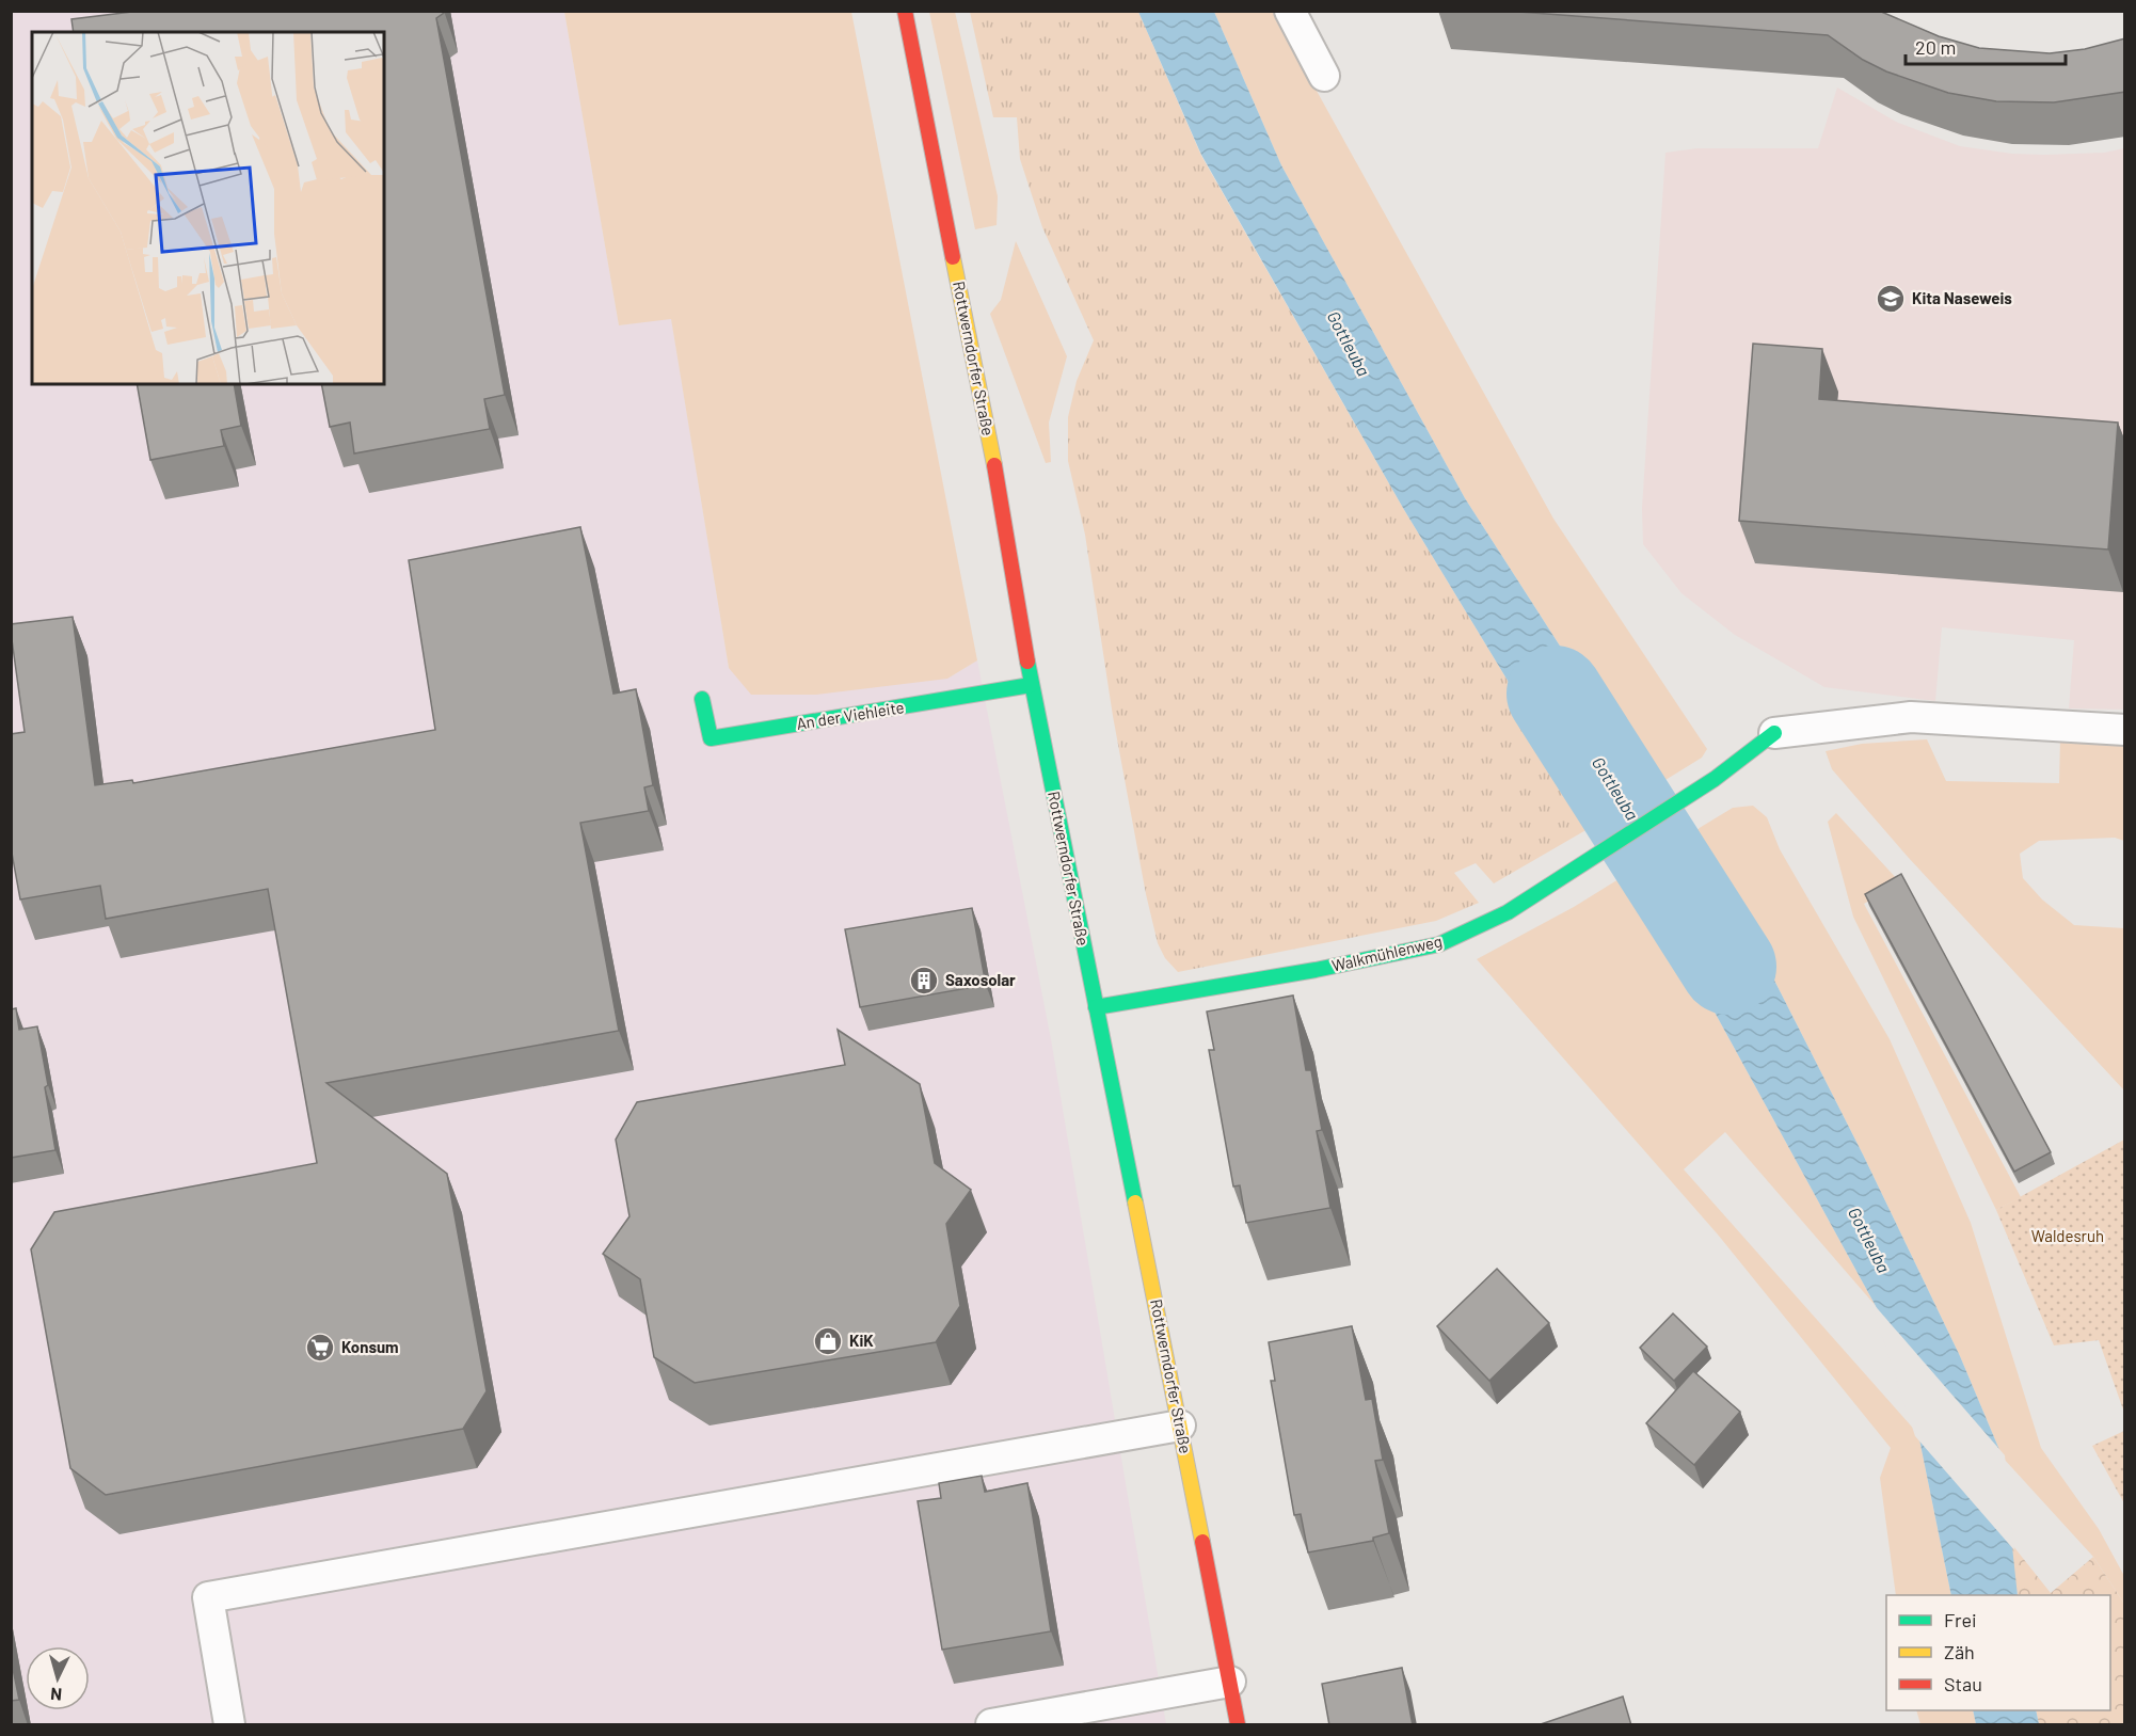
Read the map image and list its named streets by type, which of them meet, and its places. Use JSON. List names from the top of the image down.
{
  "streets": {
    "main road": ["Rottwerndorfer Straße", "An der Viehleite", "Walkmühlenweg"]
  },
  "crossings": [
    ["Rottwerndorfer Straße", "An der Viehleite"],
    ["Rottwerndorfer Straße", "Walkmühlenweg"]
  ],
  "water": ["Gottleuba"],
  "parks": ["Waldesruh"],
  "places": {
    "school or university": ["Kita Naseweis"],
    "building": ["Saxosolar"],
    "shop": ["KiK"],
    "supermarket": ["Konsum"]
  },
  "legend": ["Frei", "Zäh", "Stau"],
  "scale_bar": "20 m",
  "north": "bottom"
}
